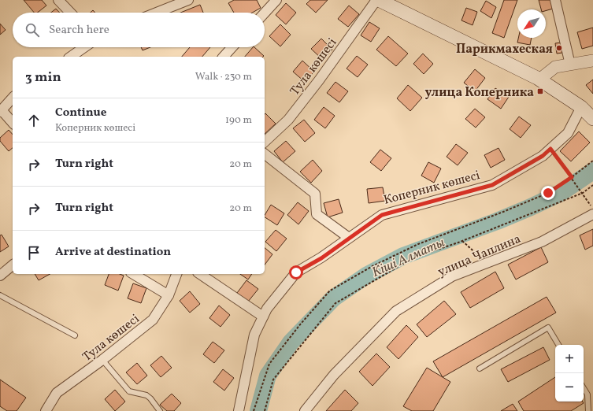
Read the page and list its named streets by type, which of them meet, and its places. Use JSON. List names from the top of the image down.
{
  "streets": {
    "street": ["Тула көшесі", "Коперник көшесі", "улица Чаплина"]
  },
  "water": ["Кіші Алматы"],
  "places": {
    "other": ["Парикмахеская"],
    "transit": ["улица Коперника"]
  },
  "north": "bottom left",
  "page": {
    "search": "Search here",
    "heading": ["3 min", "Walk · 230 m"],
    "list": [
      ["Continue", "Коперник көшесі", "190 m"],
      ["Turn right", "20 m"],
      ["Turn right", "20 m"],
      "Arrive at destination"
    ],
    "map_buttons": ["+", "−"]
  }
}
